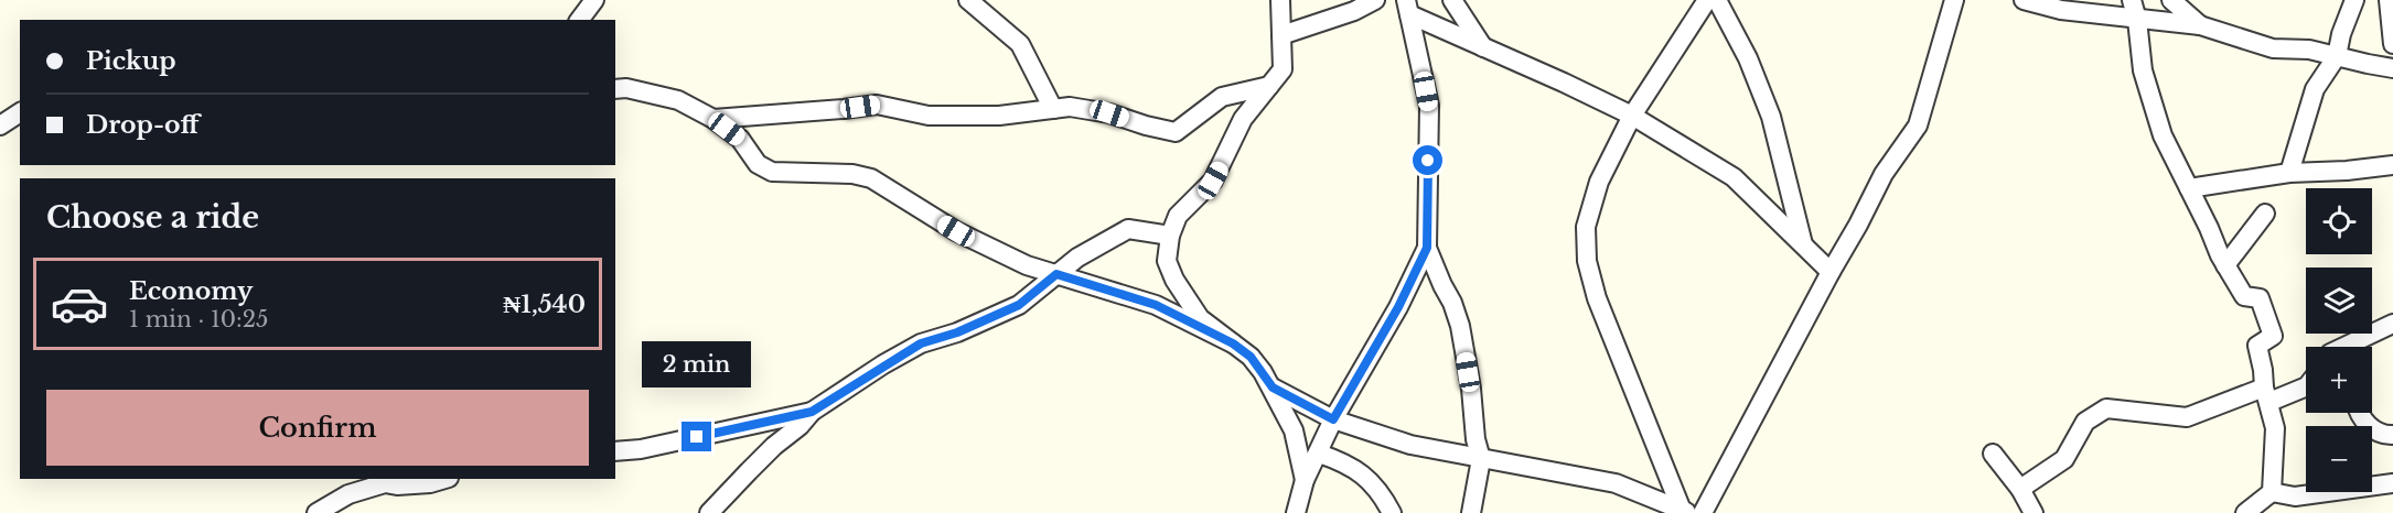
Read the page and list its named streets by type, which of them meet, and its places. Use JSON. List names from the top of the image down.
{
  "page": {
    "banner": ["Pickup", "Drop-off"],
    "heading": "Choose a ride",
    "map_buttons": ["+", "−"],
    "list": [
      {
        "name": "Economy",
        "note": "1 min · 10:25",
        "value": "₦1,540"
      }
    ],
    "bubble": "2 min",
    "buttons": "Confirm"
  }
}
